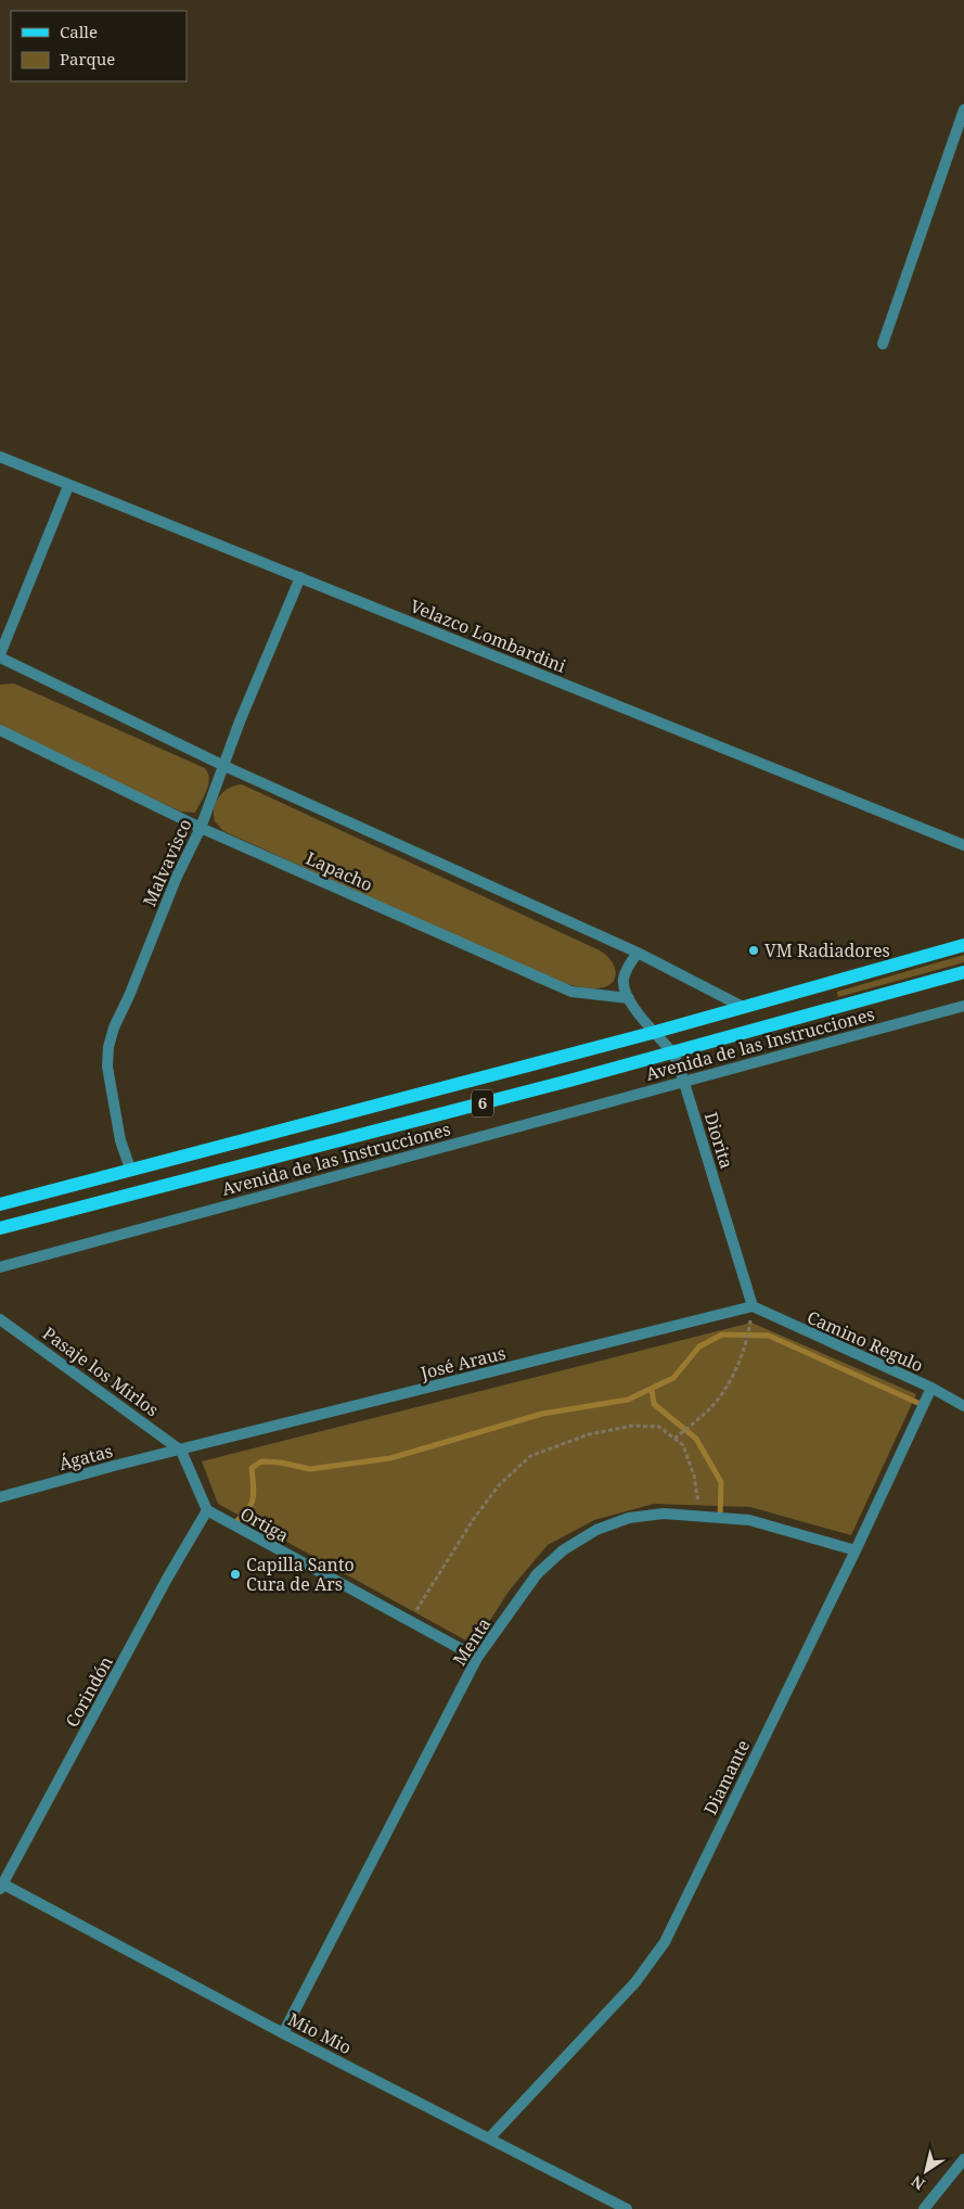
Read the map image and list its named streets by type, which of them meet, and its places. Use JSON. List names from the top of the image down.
{
  "streets": {
    "main road": ["Avenida de las Instrucciones", "6"],
    "street": [
      "Velazco Lombardini",
      "Malvavisco",
      "Lapacho",
      "Diorita",
      "Camino Regulo",
      "José Araus",
      "Pasaje los Mirlos",
      "Ágatas",
      "Ortiga",
      "Menta",
      "Corindón",
      "Diamante",
      "Mio Mio"
    ]
  },
  "crossings": [
    ["Velazco Lombardini", "Malvavisco"],
    ["Malvavisco", "Lapacho"],
    ["Malvavisco", "6"],
    ["Lapacho", "Diorita"],
    ["Avenida de las Instrucciones", "Diorita"],
    ["6", "Diorita"],
    ["Diorita", "Camino Regulo"],
    ["Diorita", "José Araus"],
    ["Camino Regulo", "José Araus"],
    ["Camino Regulo", "Diamante"],
    ["José Araus", "Pasaje los Mirlos"],
    ["José Araus", "Ágatas"],
    ["Pasaje los Mirlos", "Ágatas"],
    ["Ortiga", "Menta"],
    ["Ortiga", "Corindón"],
    ["Menta", "Diamante"],
    ["Menta", "Mio Mio"],
    ["Corindón", "Mio Mio"],
    ["Diamante", "Mio Mio"]
  ],
  "places": ["VM Radiadores", "Capilla Santo Cura de Ars"],
  "legend": ["Calle", "Parque"],
  "north": "bottom left"
}
